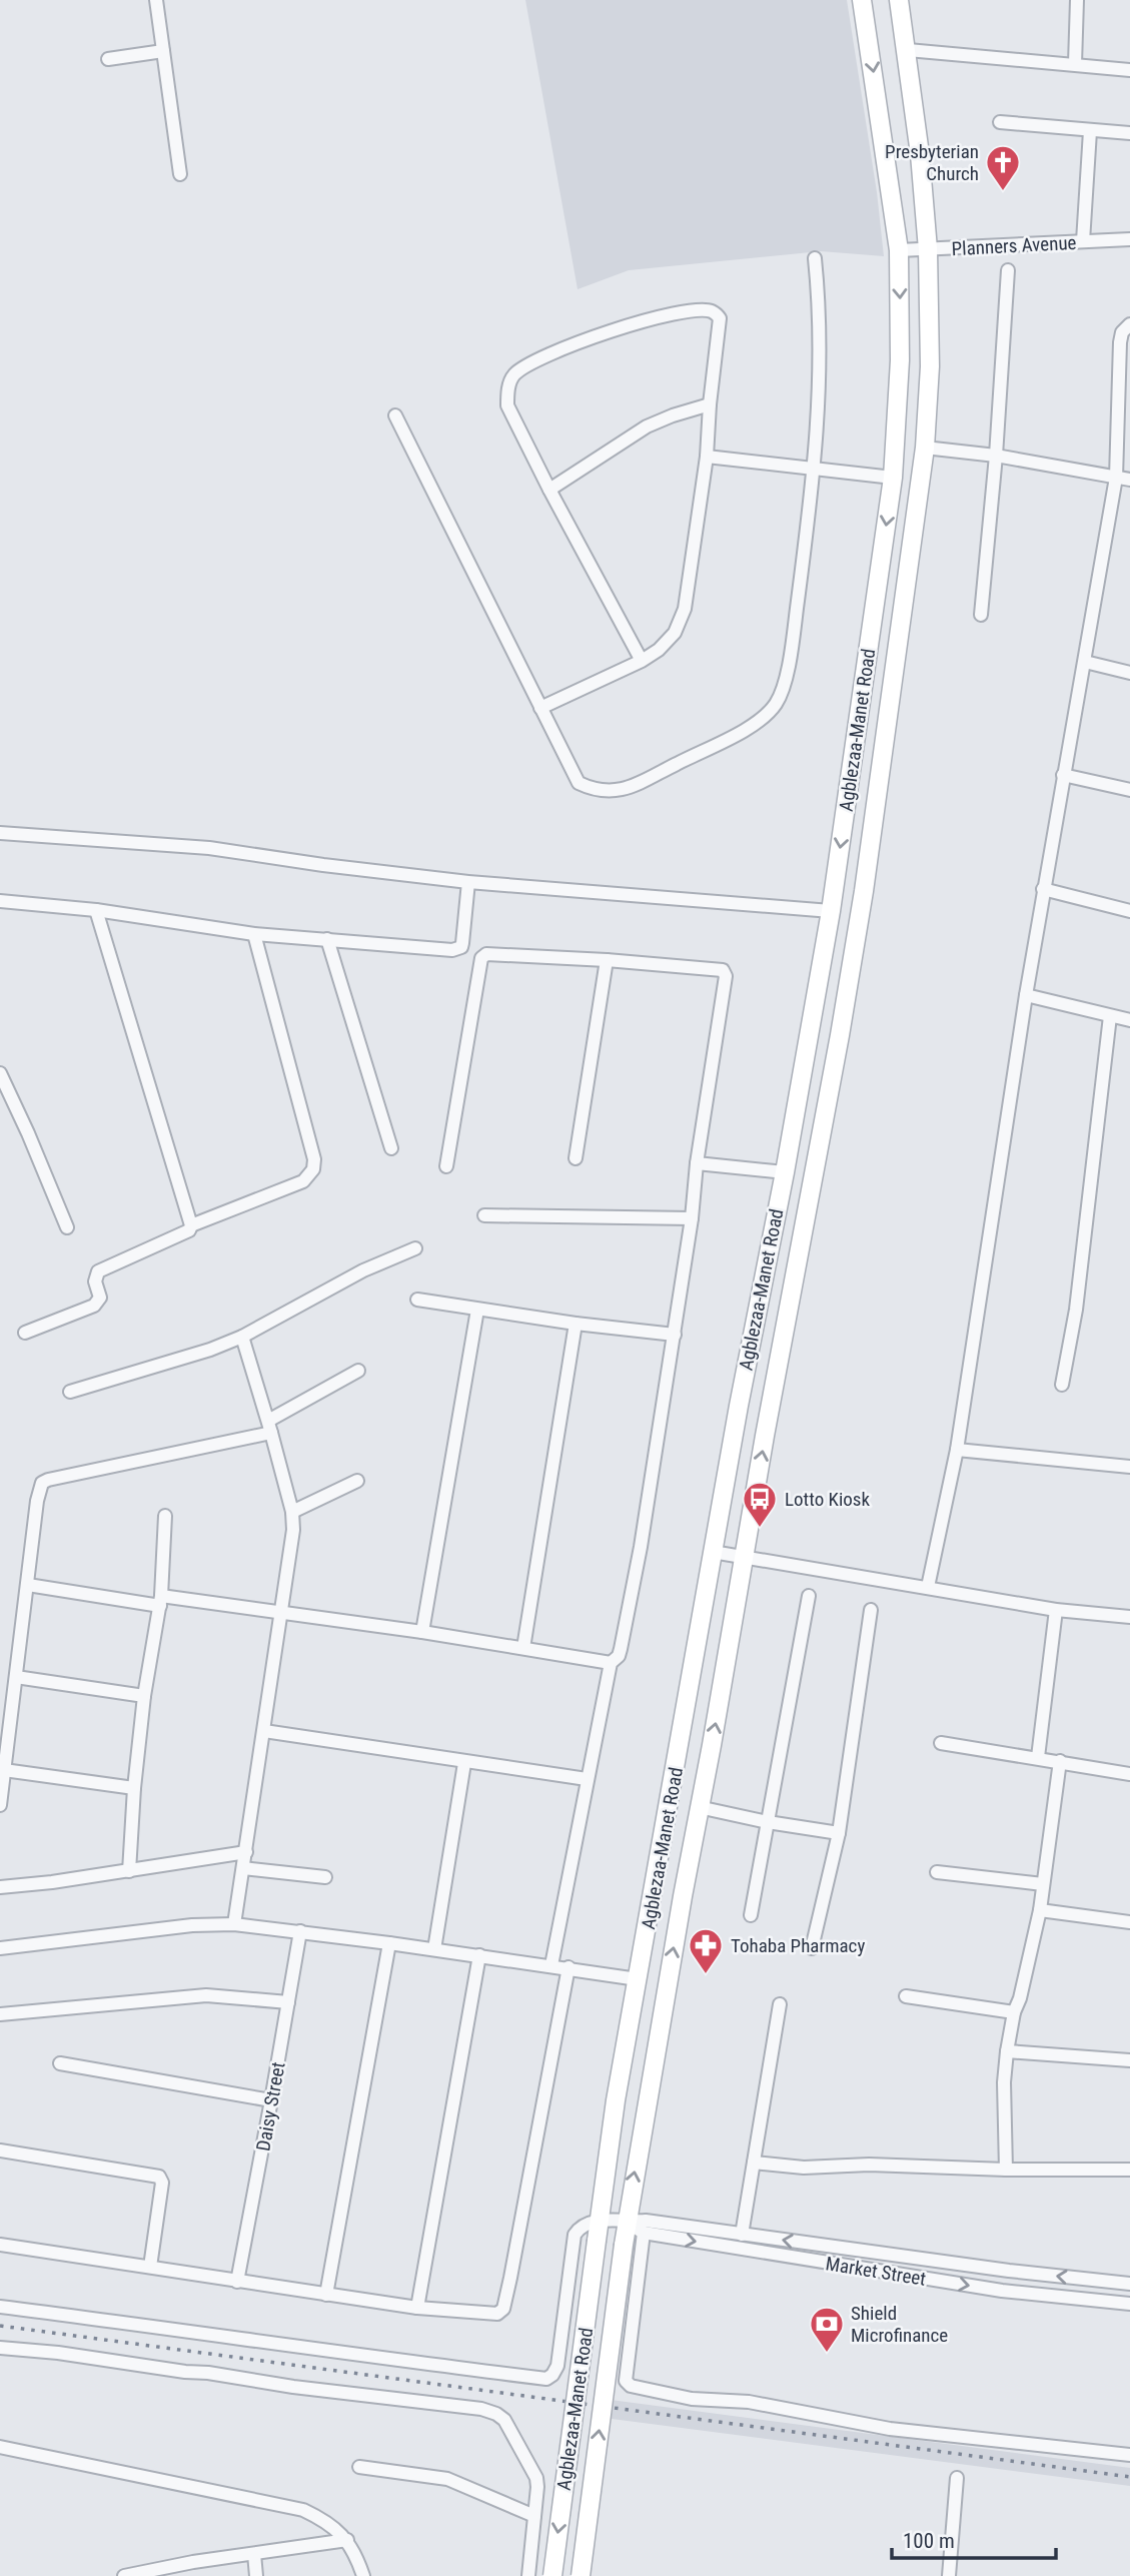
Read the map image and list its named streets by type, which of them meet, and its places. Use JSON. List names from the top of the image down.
{
  "streets": {
    "main road": ["Agblezaa-Manet Road"],
    "street": ["Planners Avenue", "Daisy Street", "Market Street"]
  },
  "crossings": [
    ["Planners Avenue", "Agblezaa-Manet Road"],
    ["Agblezaa-Manet Road", "Market Street"]
  ],
  "places": {
    "church": ["Presbyterian Church"],
    "bus stop": ["Lotto Kiosk"],
    "pharmacy": ["Tohaba Pharmacy"],
    "bank": ["Shield Microfinance"]
  },
  "scale_bar": "100 m"
}
